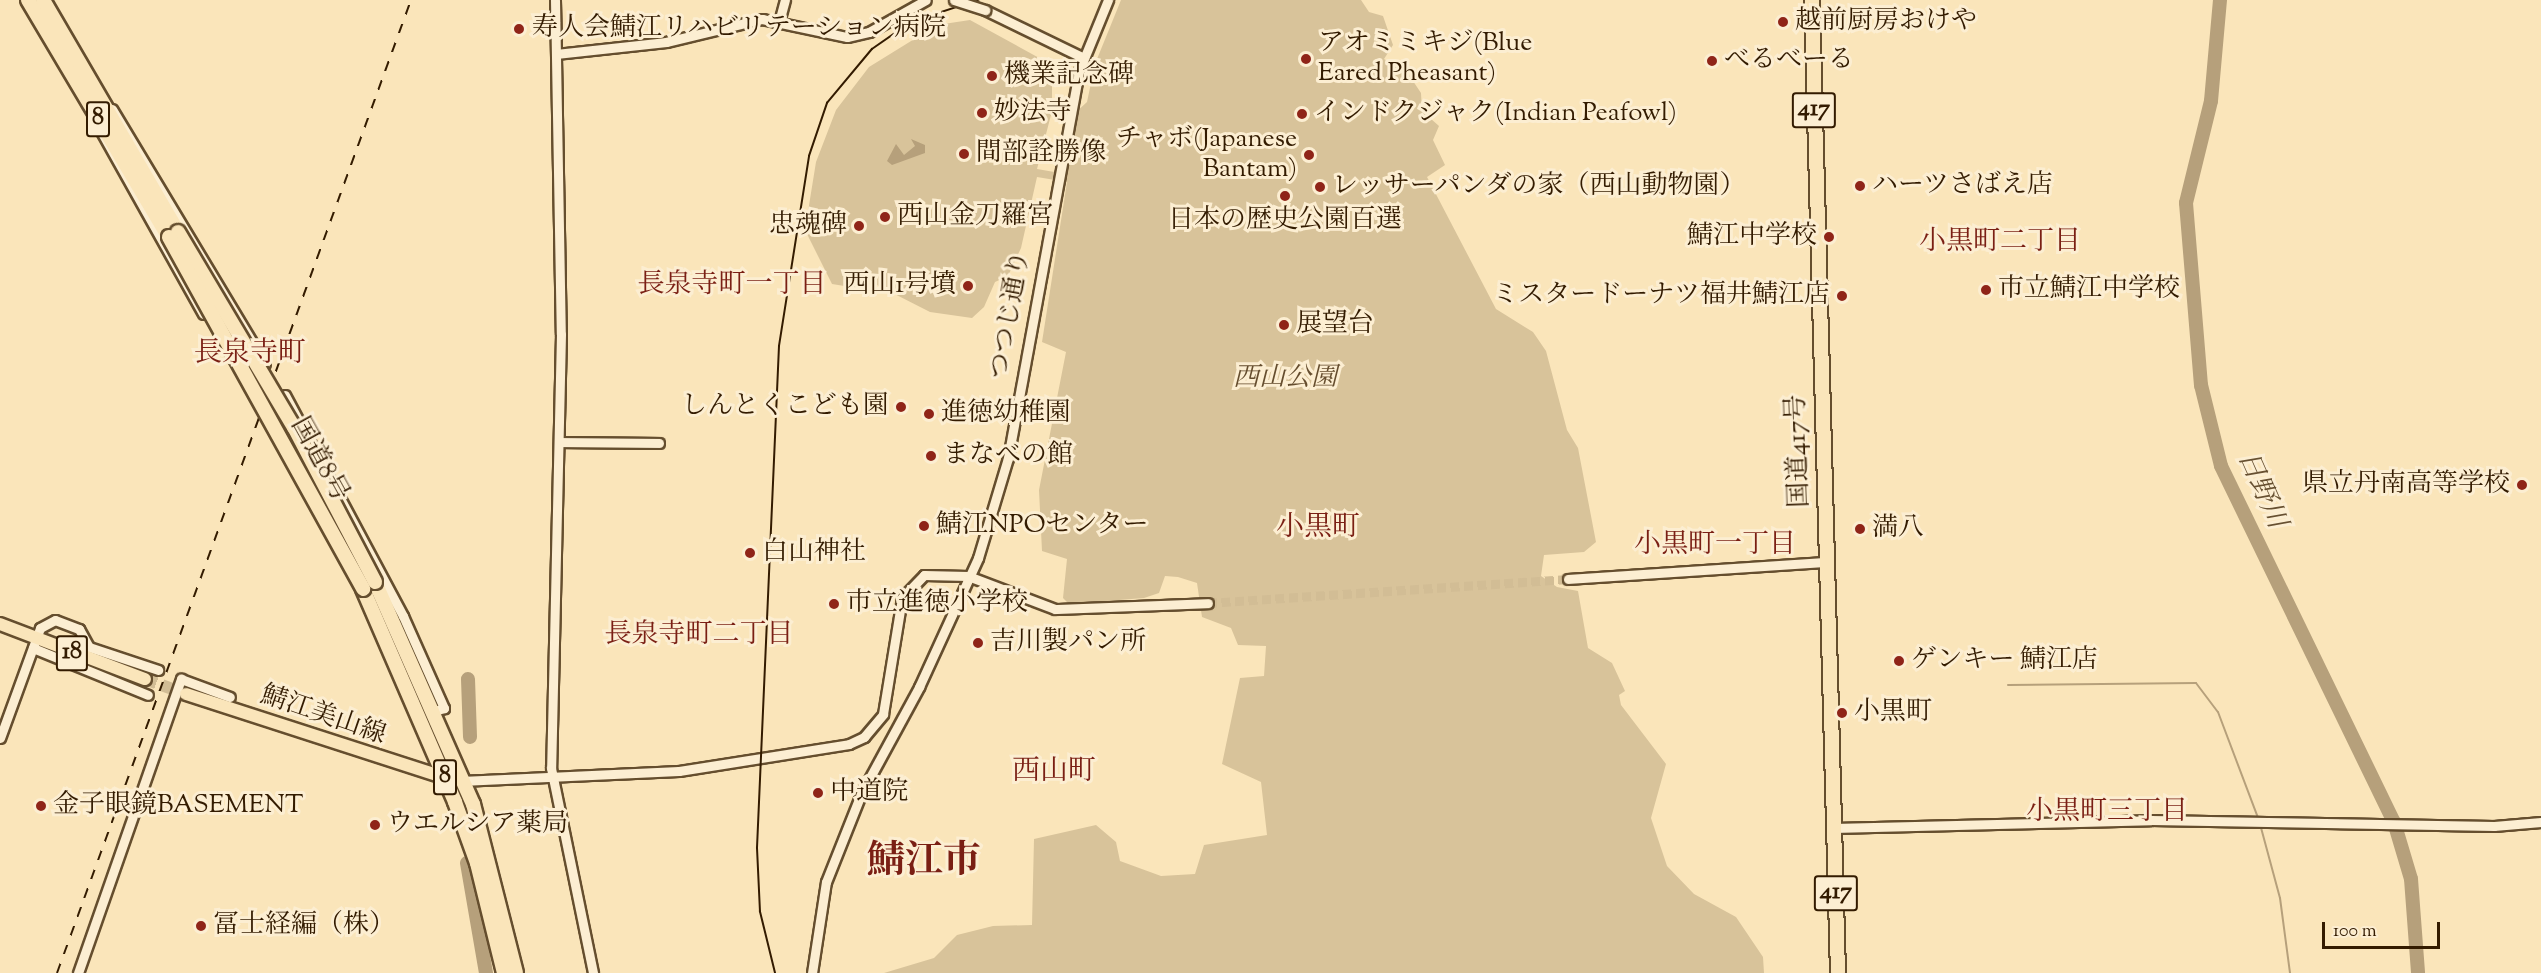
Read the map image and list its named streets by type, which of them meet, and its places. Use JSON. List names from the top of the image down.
{
  "streets": {
    "highway": [
      "417",
      "8",
      "国道417号",
      "国道8号"
    ],
    "main road": ["18", "鯖江美山線"],
    "street": ["つつじ通り"]
  },
  "crossings": [
    ["国道8号", "鯖江美山線"]
  ],
  "districts": [
    "小黒町二丁目",
    "長泉寺町一丁目",
    "長泉寺町",
    "小黒町",
    "小黒町一丁目",
    "長泉寺町二丁目",
    "西山町",
    "小黒町三丁目",
    "鯖江市"
  ],
  "water": ["日野川"],
  "parks": ["西山公園"],
  "places": [
    "越前厨房おけや",
    "寿人会鯖江リハビリテーション病院",
    "アオミミキジ(Blue Eared Pheasant)",
    "べるべーる",
    "機業記念碑",
    "妙法寺",
    "インドクジャク(Indian Peafowl)",
    "間部詮勝像",
    "チャボ(Japanese Bantam)",
    "ハーツさばえ店",
    "レッサーパンダの家（西山動物園）",
    "日本の歴史公園百選",
    "西山金刀羅宮",
    "忠魂碑",
    "鯖江中学校",
    "西山1号墳",
    "市立鯖江中学校",
    "ミスタードーナツ福井鯖江店",
    "展望台",
    "しんとくこども園",
    "進徳幼稚園",
    "まなべの館",
    "県立丹南高等学校",
    "鯖江NPOセンター",
    "満八",
    "白山神社",
    "市立進徳小学校",
    "吉川製パン所",
    "ゲンキー 鯖江店",
    "小黒町",
    "中道院",
    "金子眼鏡BASEMENT",
    "ウエルシア薬局",
    "冨士経編（株）"
  ],
  "scale_bar": "100 m"
}
